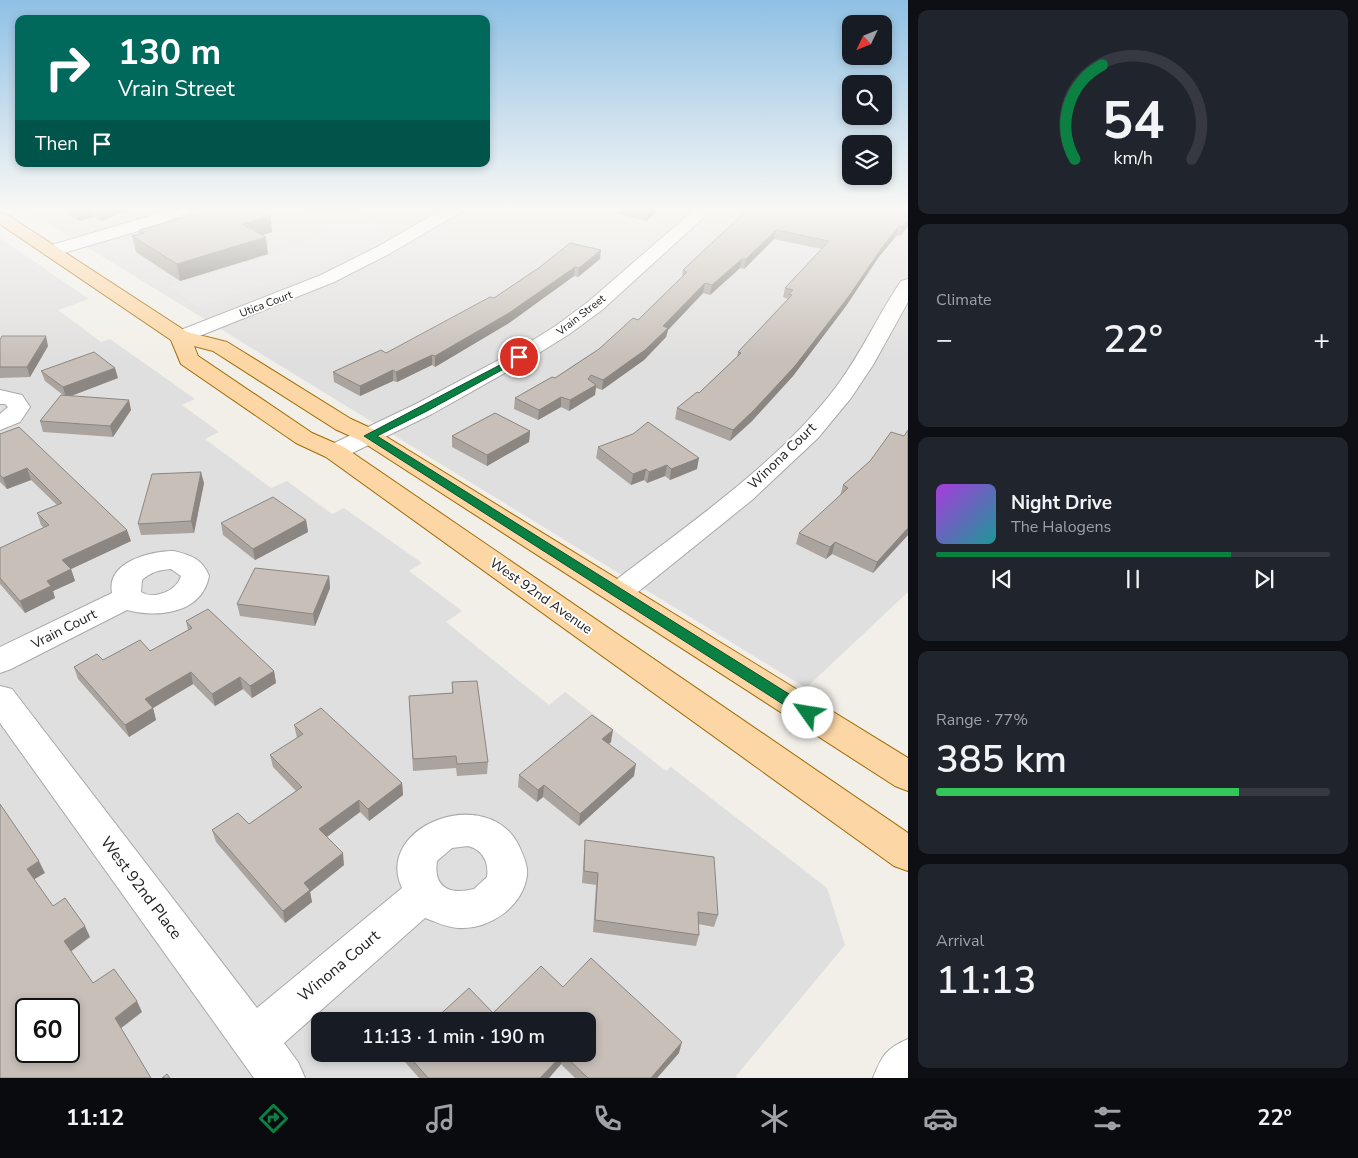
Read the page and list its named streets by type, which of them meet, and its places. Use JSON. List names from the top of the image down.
{
  "streets": {
    "main road": ["West 92nd Avenue"],
    "street": [
      "Utica Court",
      "Vrain Street",
      "Winona Court",
      "Vrain Court",
      "West 92nd Place"
    ]
  },
  "crossings": [
    ["Utica Court", "West 92nd Avenue"],
    ["Vrain Street", "West 92nd Avenue"],
    ["Winona Court", "West 92nd Place"]
  ],
  "north": "bottom left",
  "page": {
    "turn": ["130 m", "Vrain Street"],
    "then": "Then",
    "tile": [
      "Climate",
      ["Range · 77%", "385 km"],
      ["Arrival", "11:13"]
    ],
    "heat": ["−", "22°", "+"],
    "song": ["Night Drive", "The Halogens"],
    "limit": "60",
    "trip": "11:13 · 1 min · 190 m",
    "tabs": ["11:12", "22°"],
    "gauge": ["54", "km/h"]
  }
}
